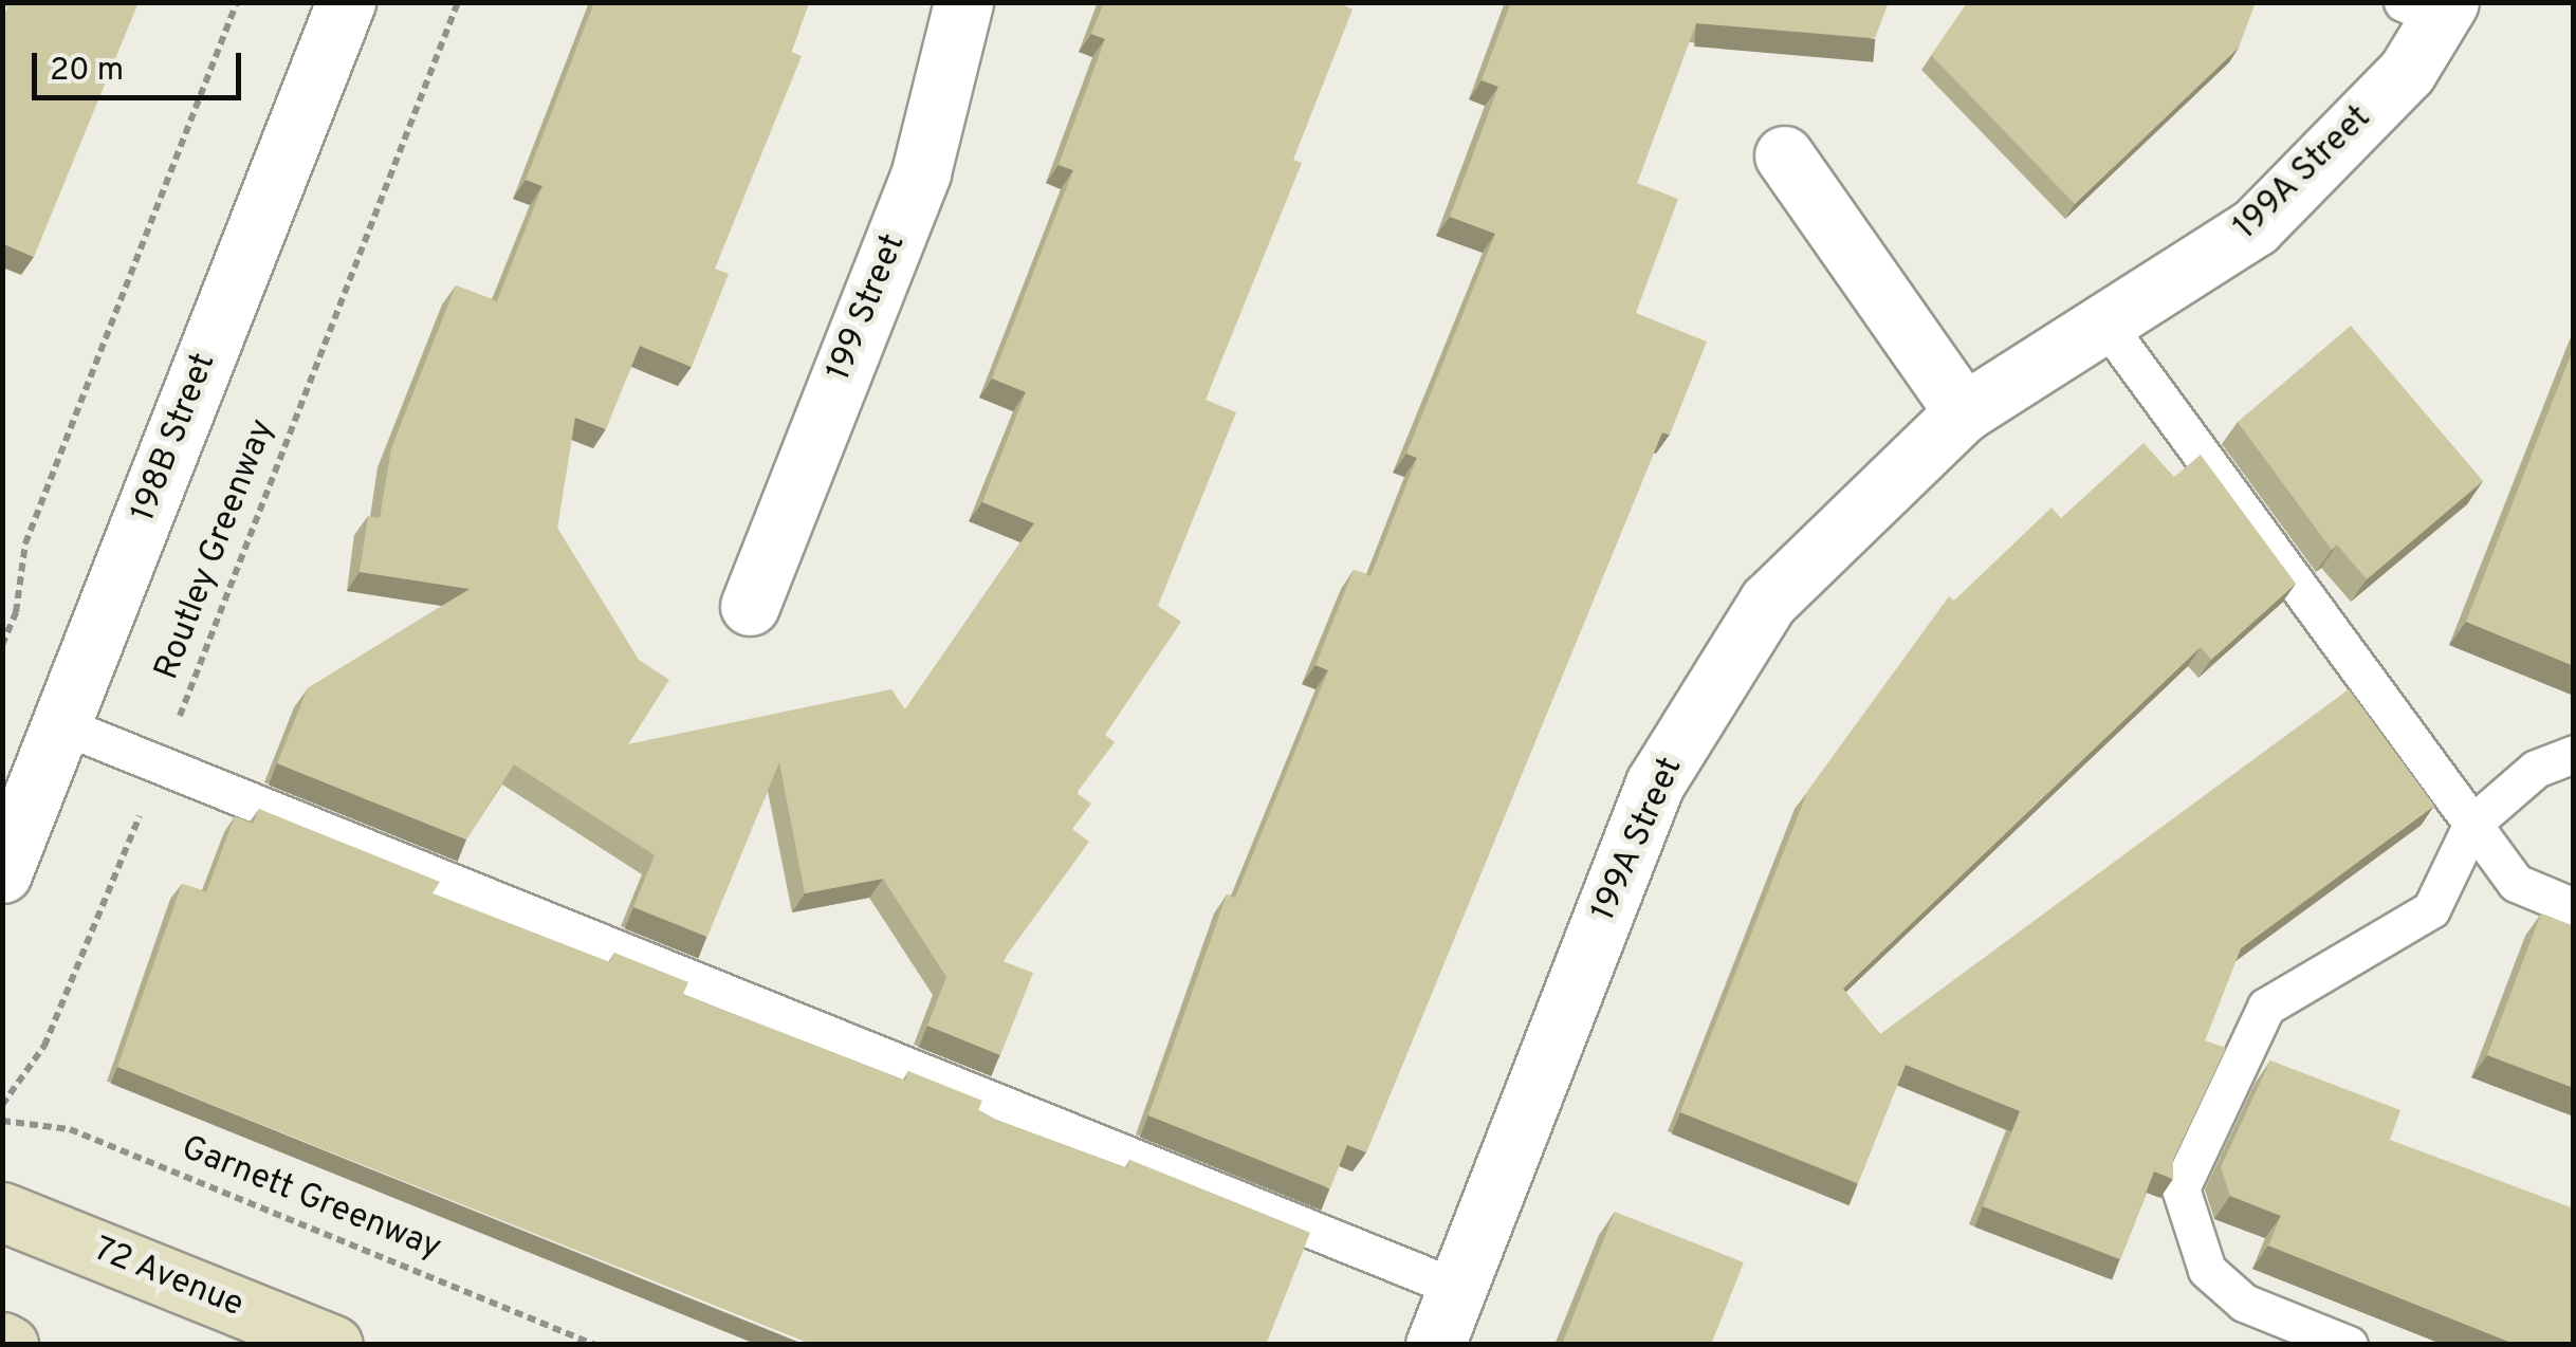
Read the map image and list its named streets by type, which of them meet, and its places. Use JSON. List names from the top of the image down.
{
  "streets": {
    "main road": ["72 Avenue"],
    "street": ["199A Street", "199 Street", "198B Street"],
    "path": ["Routley Greenway", "Garnett Greenway"]
  },
  "scale_bar": "20 m"
}
